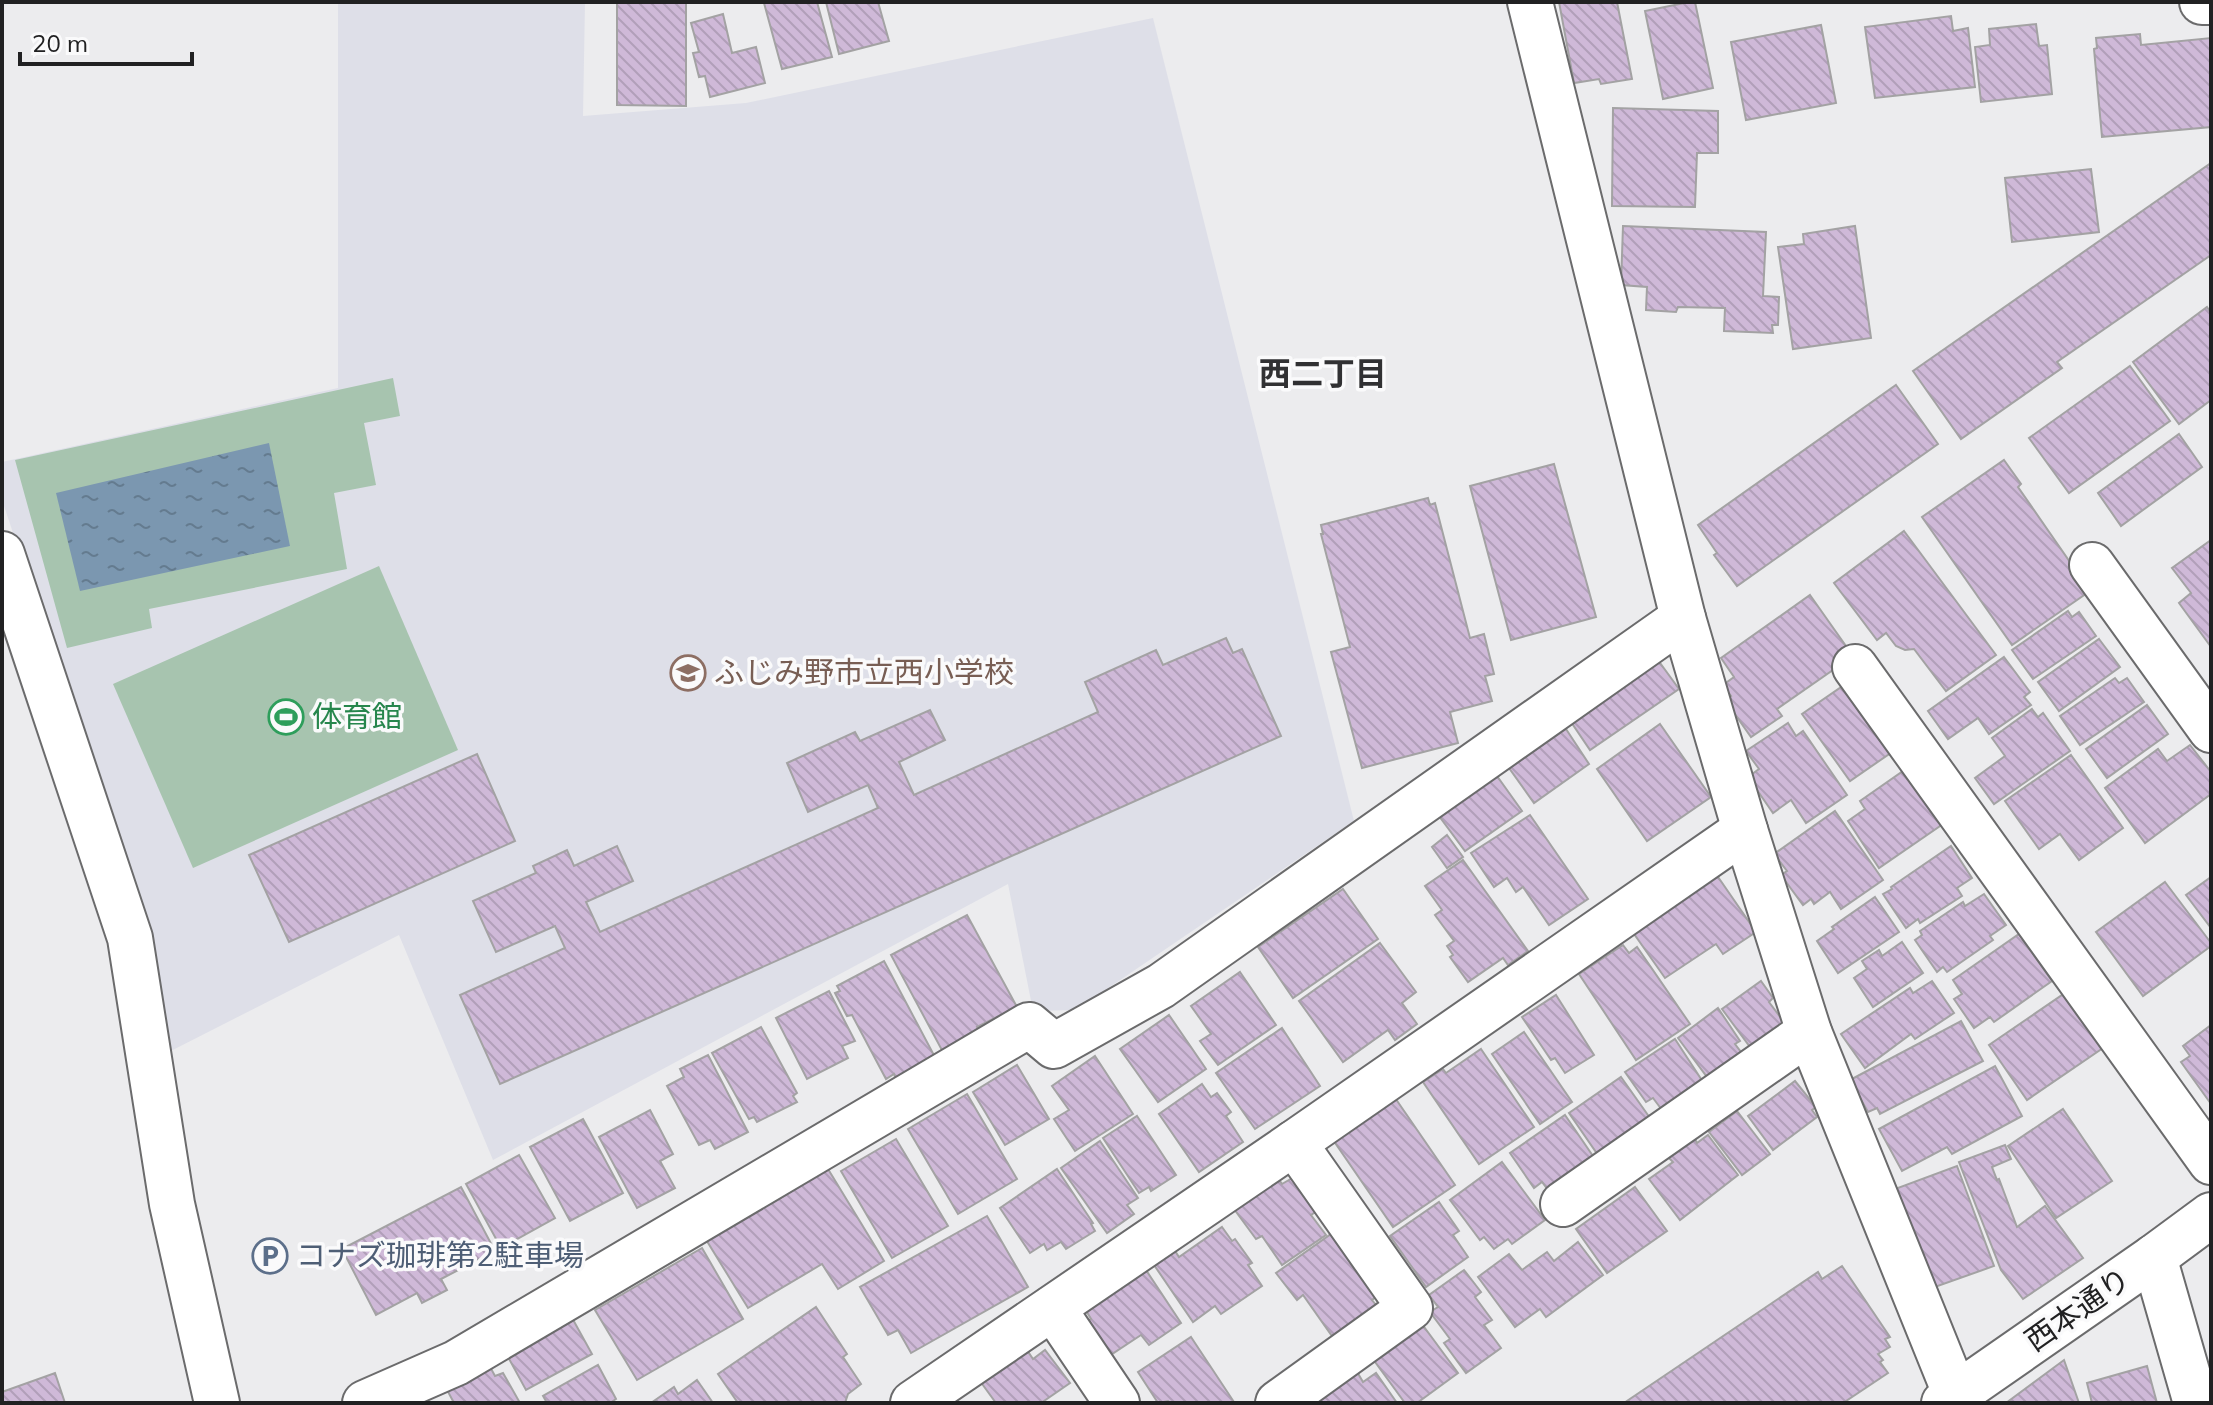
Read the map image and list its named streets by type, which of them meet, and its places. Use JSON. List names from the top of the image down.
{
  "streets": {
    "street": ["西本通り"]
  },
  "districts": ["西二丁目"],
  "places": {
    "school or university": ["ふじみ野市立西小学校"],
    "sports": ["体育館"],
    "parking": ["コナズ珈琲第2駐車場"]
  },
  "scale_bar": "20 m"
}
